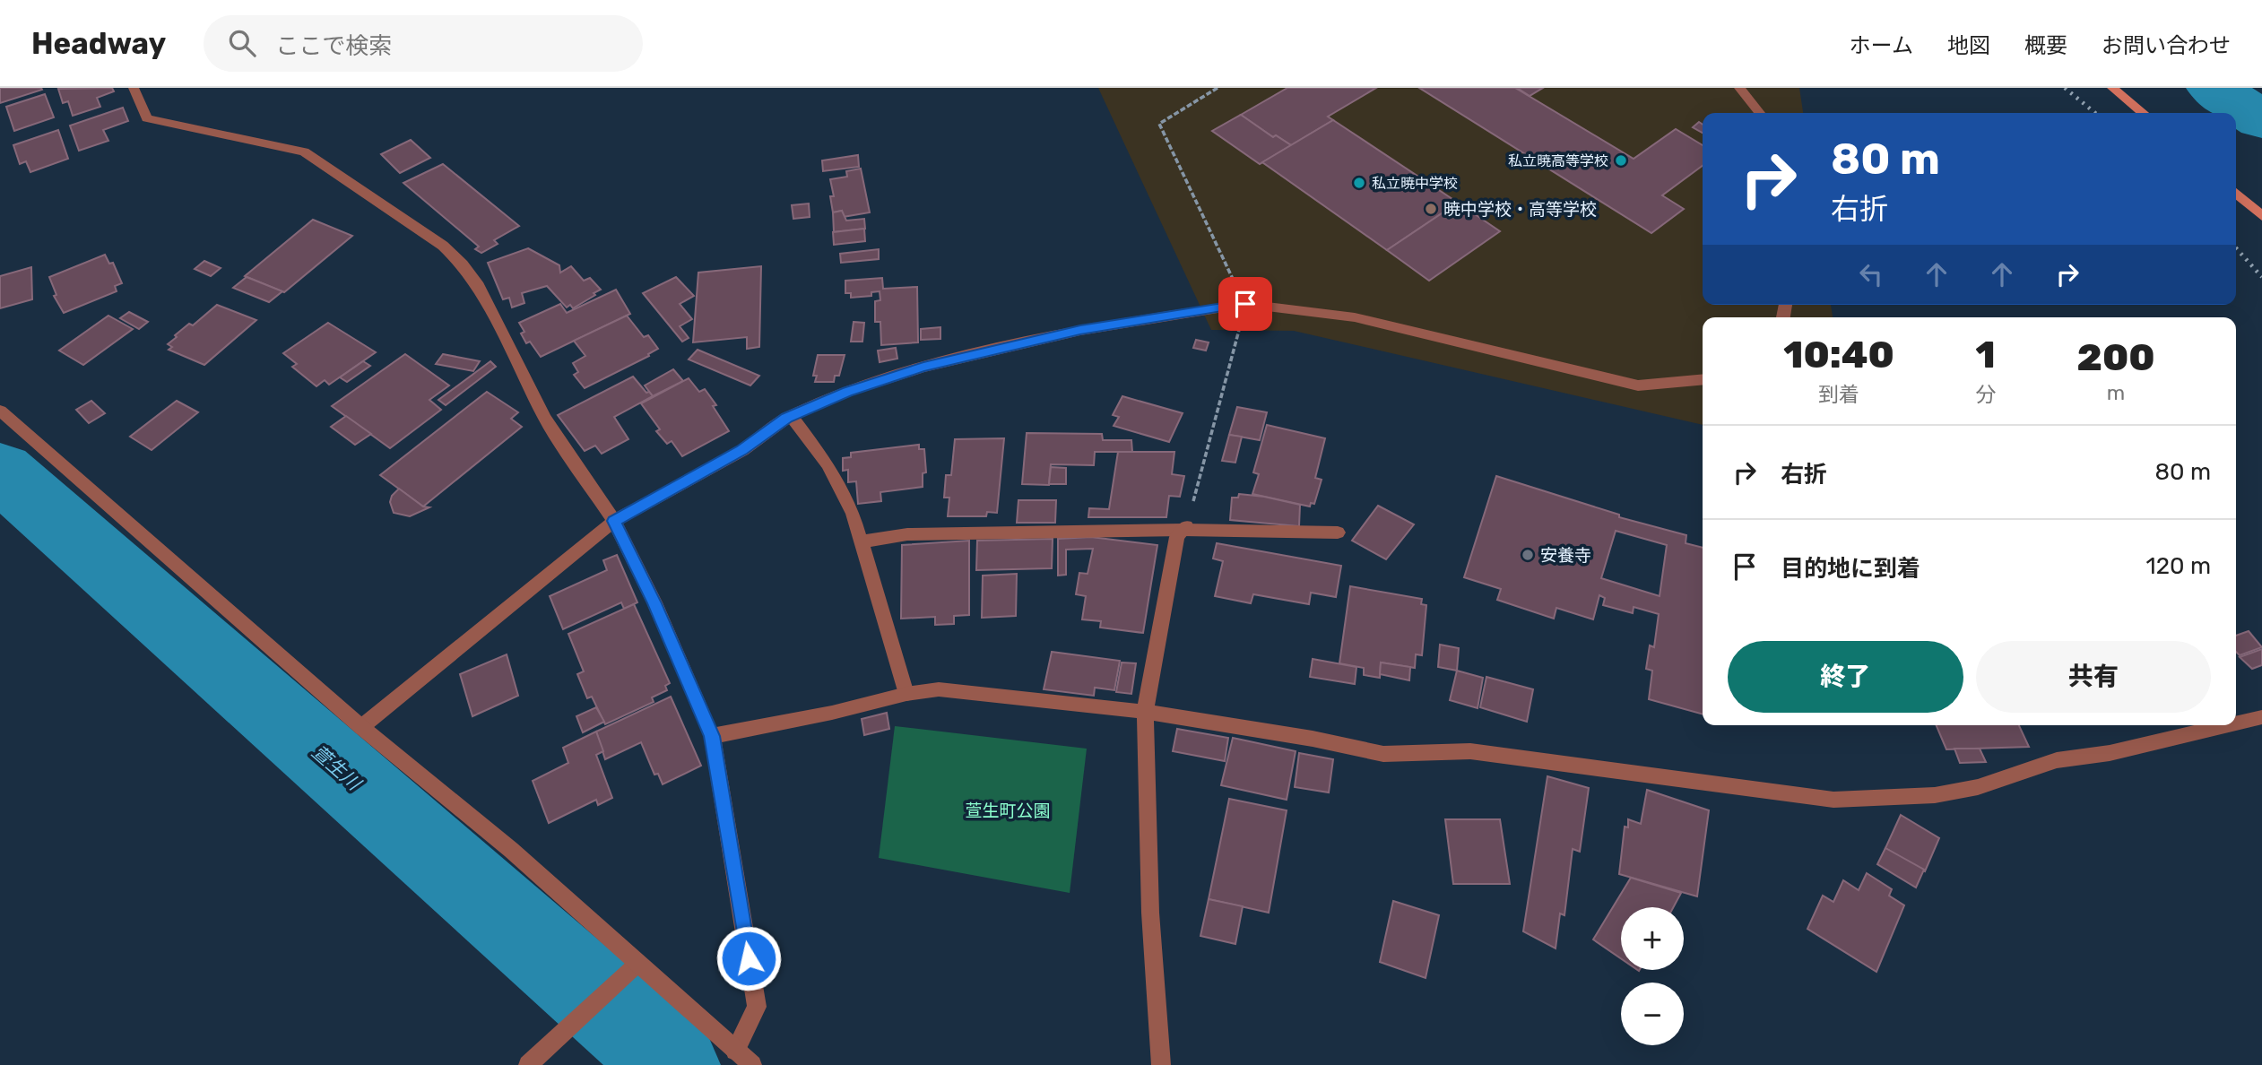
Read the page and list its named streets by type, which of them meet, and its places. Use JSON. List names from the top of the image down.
{
  "water": ["萱生川"],
  "parks": ["萱生町公園"],
  "places": [
    "私立暁高等学校",
    "私立暁中学校",
    "暁中学校・高等学校",
    "安養寺"
  ],
  "page": {
    "header": "Headway",
    "search": "ここで検索",
    "nav": [
      "ホーム",
      "地図",
      "概要",
      "お問い合わせ"
    ],
    "turn": ["80 m", "右折"],
    "eta": [
      "10:40",
      "到着",
      "1",
      "分",
      "200",
      "m"
    ],
    "list": [
      {
        "name": "右折",
        "value": "80 m"
      },
      {
        "name": "目的地に到着",
        "value": "120 m"
      }
    ],
    "buttons": ["終了", "共有"],
    "map_buttons": ["+", "−"]
  }
}
